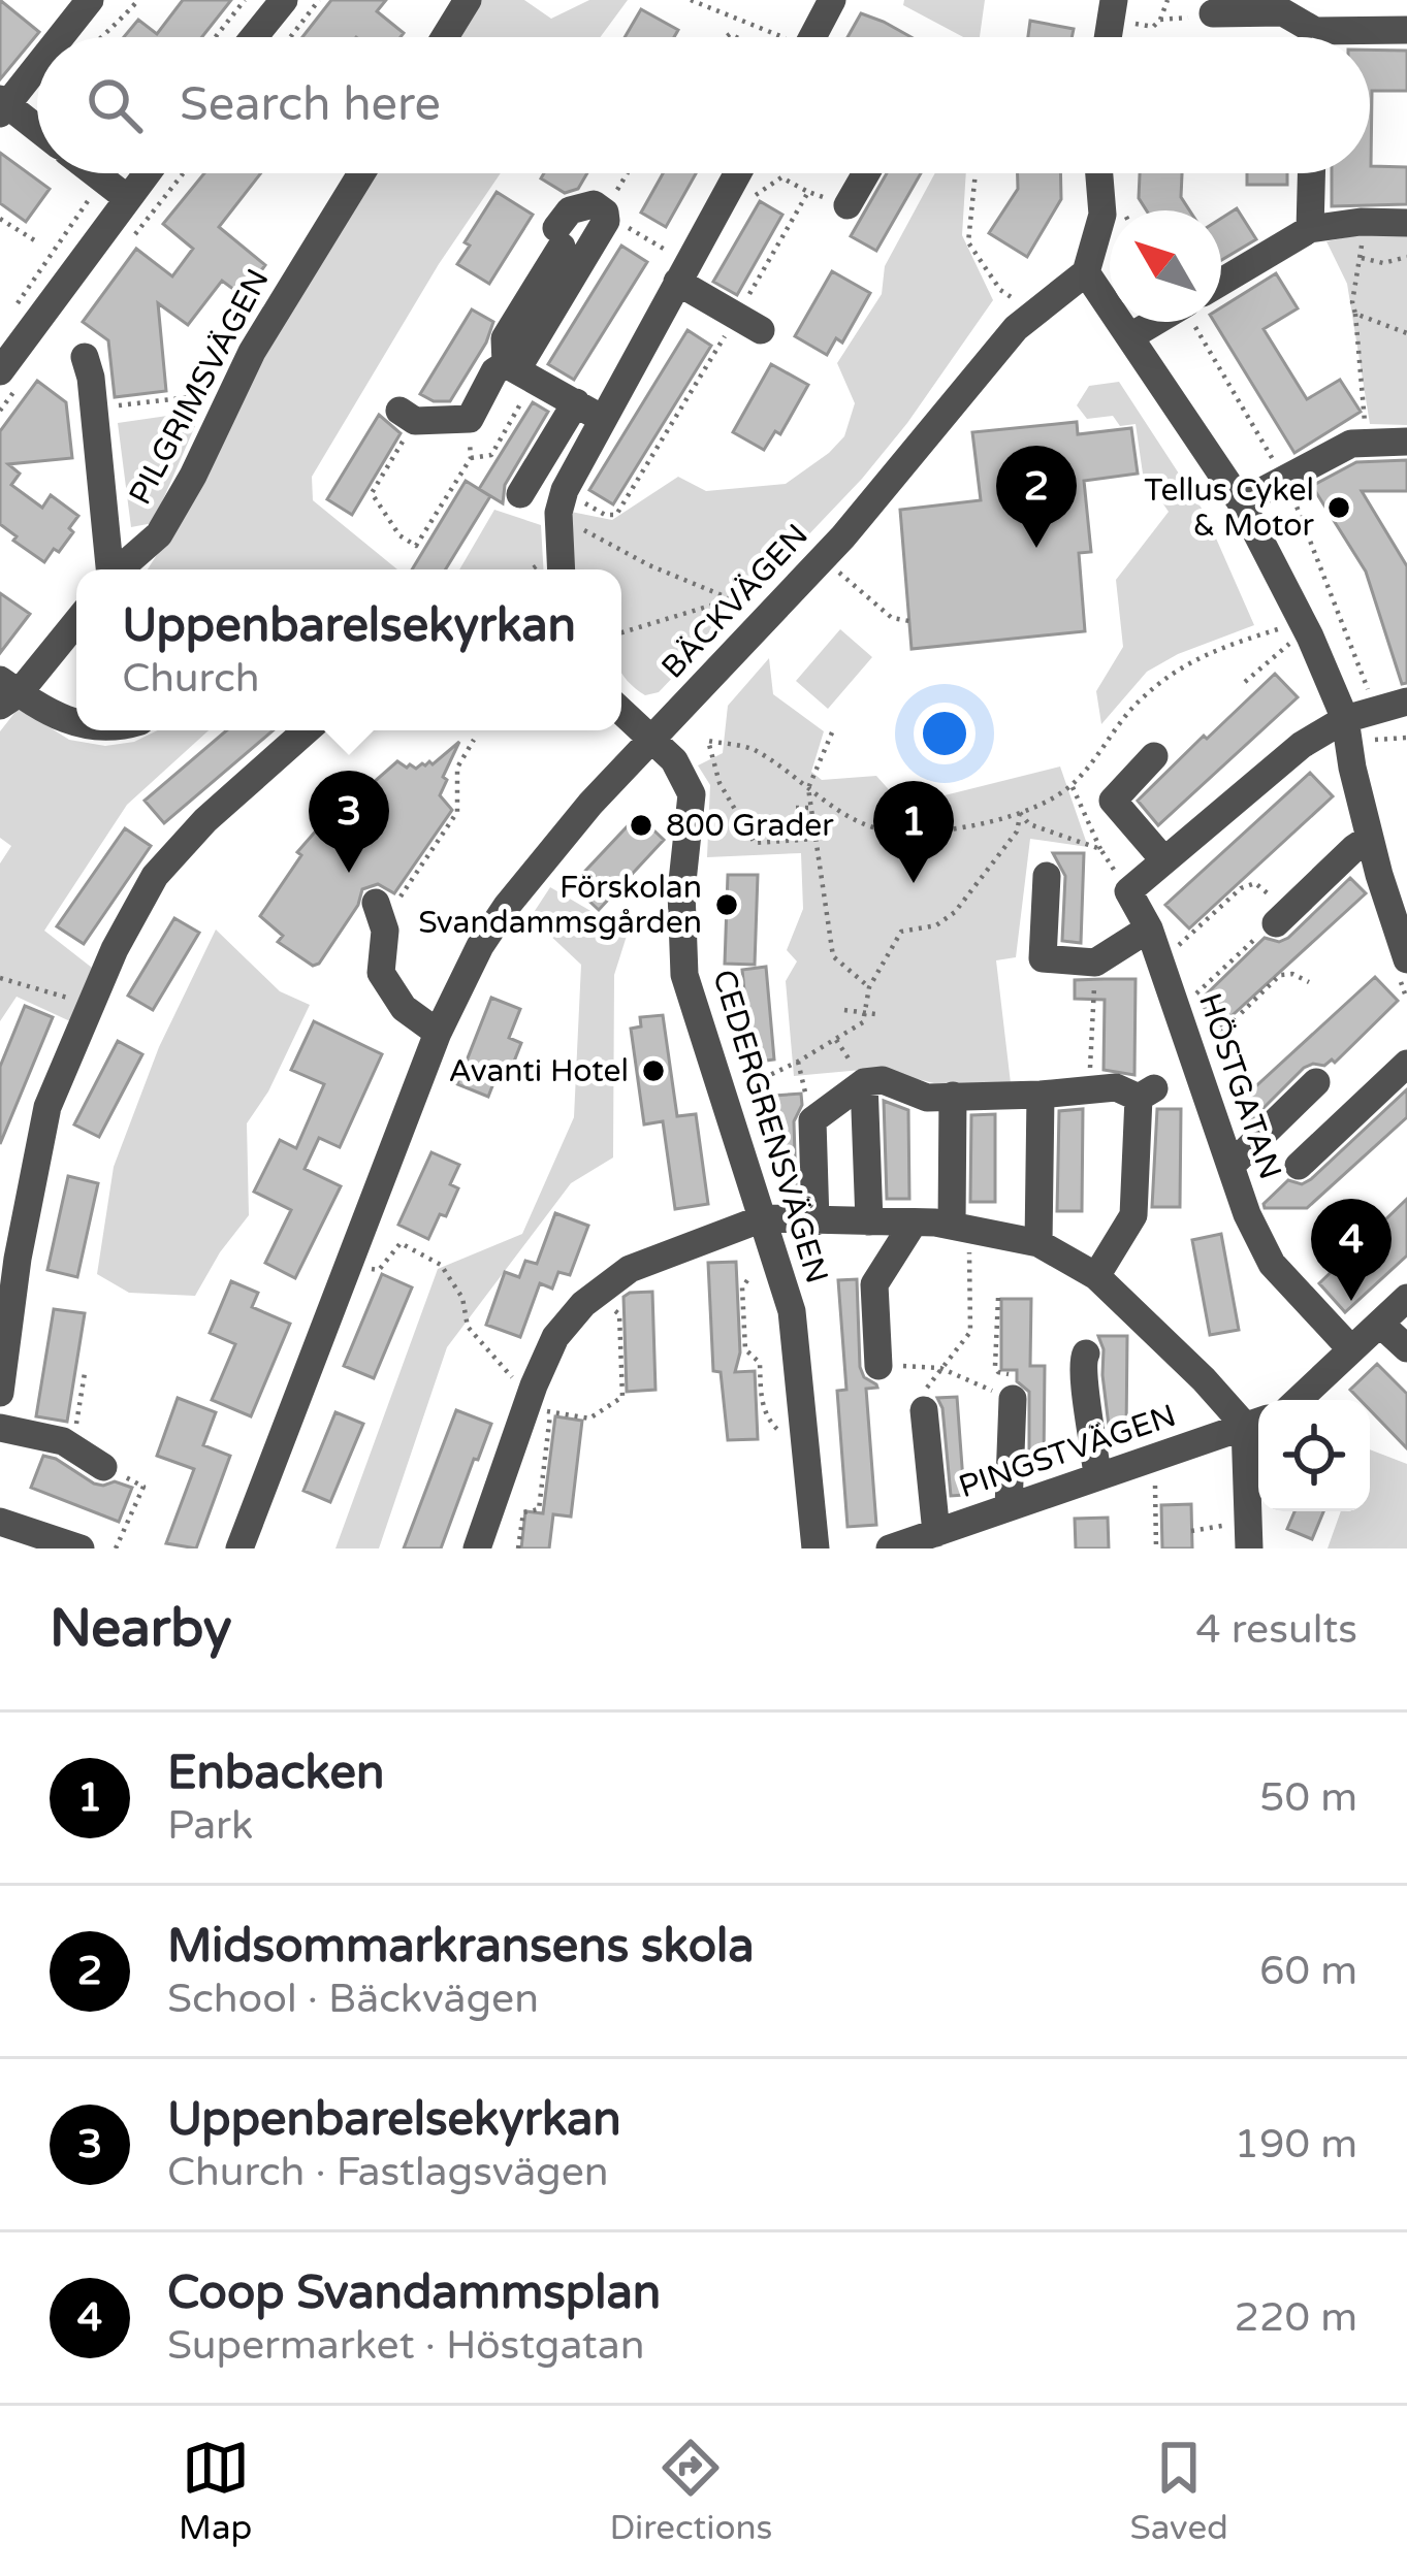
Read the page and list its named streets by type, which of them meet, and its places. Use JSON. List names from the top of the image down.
{
  "streets": {
    "street": [
      "PILGRIMSVÄGEN",
      "BÄCKVÄGEN",
      "HÖSTGATAN",
      "CEDERGRENSVÄGEN",
      "PINGSTVÄGEN"
    ]
  },
  "crossings": [
    ["BÄCKVÄGEN", "CEDERGRENSVÄGEN"]
  ],
  "places": [
    "Tellus Cykel & Motor",
    "800 Grader",
    "Förskolan Svandammsgården",
    "Avanti Hotel"
  ],
  "north": "top left",
  "page": {
    "search": "Search here",
    "pins": [
      "2",
      "3",
      "1",
      "4"
    ],
    "popup": ["Uppenbarelsekyrkan", "Church"],
    "heading": ["Nearby", "4 results"],
    "list": [
      {
        "mark": "1",
        "name": "Enbacken",
        "note": "Park",
        "value": "50 m"
      },
      {
        "mark": "2",
        "name": "Midsommarkransens skola",
        "note": "School · Bäckvägen",
        "value": "60 m"
      },
      {
        "mark": "3",
        "name": "Uppenbarelsekyrkan",
        "note": "Church · Fastlagsvägen",
        "value": "190 m"
      },
      {
        "mark": "4",
        "name": "Coop Svandammsplan",
        "note": "Supermarket · Höstgatan",
        "value": "220 m"
      }
    ],
    "nav": ["Map", "Directions", "Saved"]
  }
}
